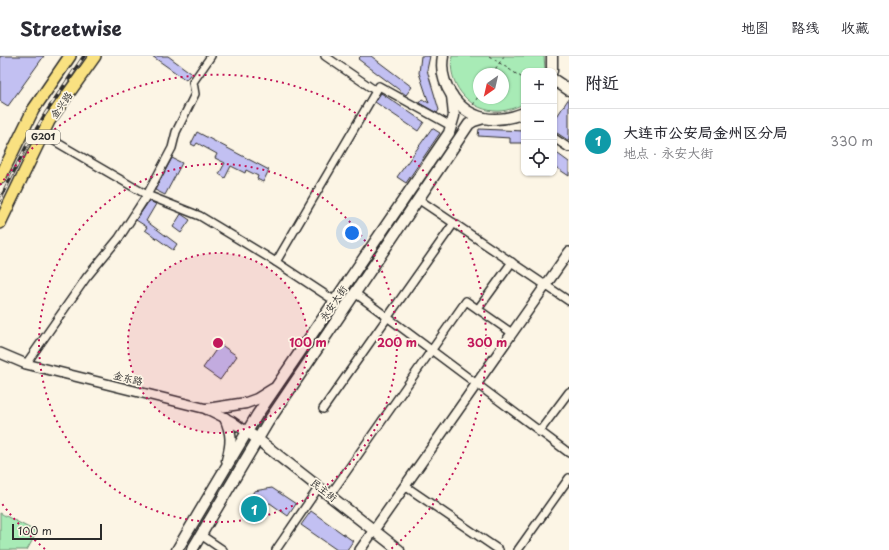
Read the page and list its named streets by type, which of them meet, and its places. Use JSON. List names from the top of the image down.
{
  "streets": {
    "highway": ["金兴路", "G201"],
    "main road": ["永安大街", "民主街"],
    "street": ["金东路"]
  },
  "crossings": [
    ["永安大街", "金东路"],
    ["永安大街", "民主街"],
    ["金东路", "民主街"]
  ],
  "scale_bar": "100 m",
  "north": "bottom left",
  "page": {
    "header": "Streetwise",
    "nav": ["地图", "路线", "收藏"],
    "heading": "附近",
    "map_buttons": ["+", "−"],
    "list": [
      {
        "mark": "1",
        "name": "大连市公安局金州区分局",
        "note": "地点 · 永安大街",
        "value": "330 m"
      }
    ],
    "pins": "1",
    "scale": "100 m"
  },
  "rings": ["100 m", "200 m", "300 m"]
}
